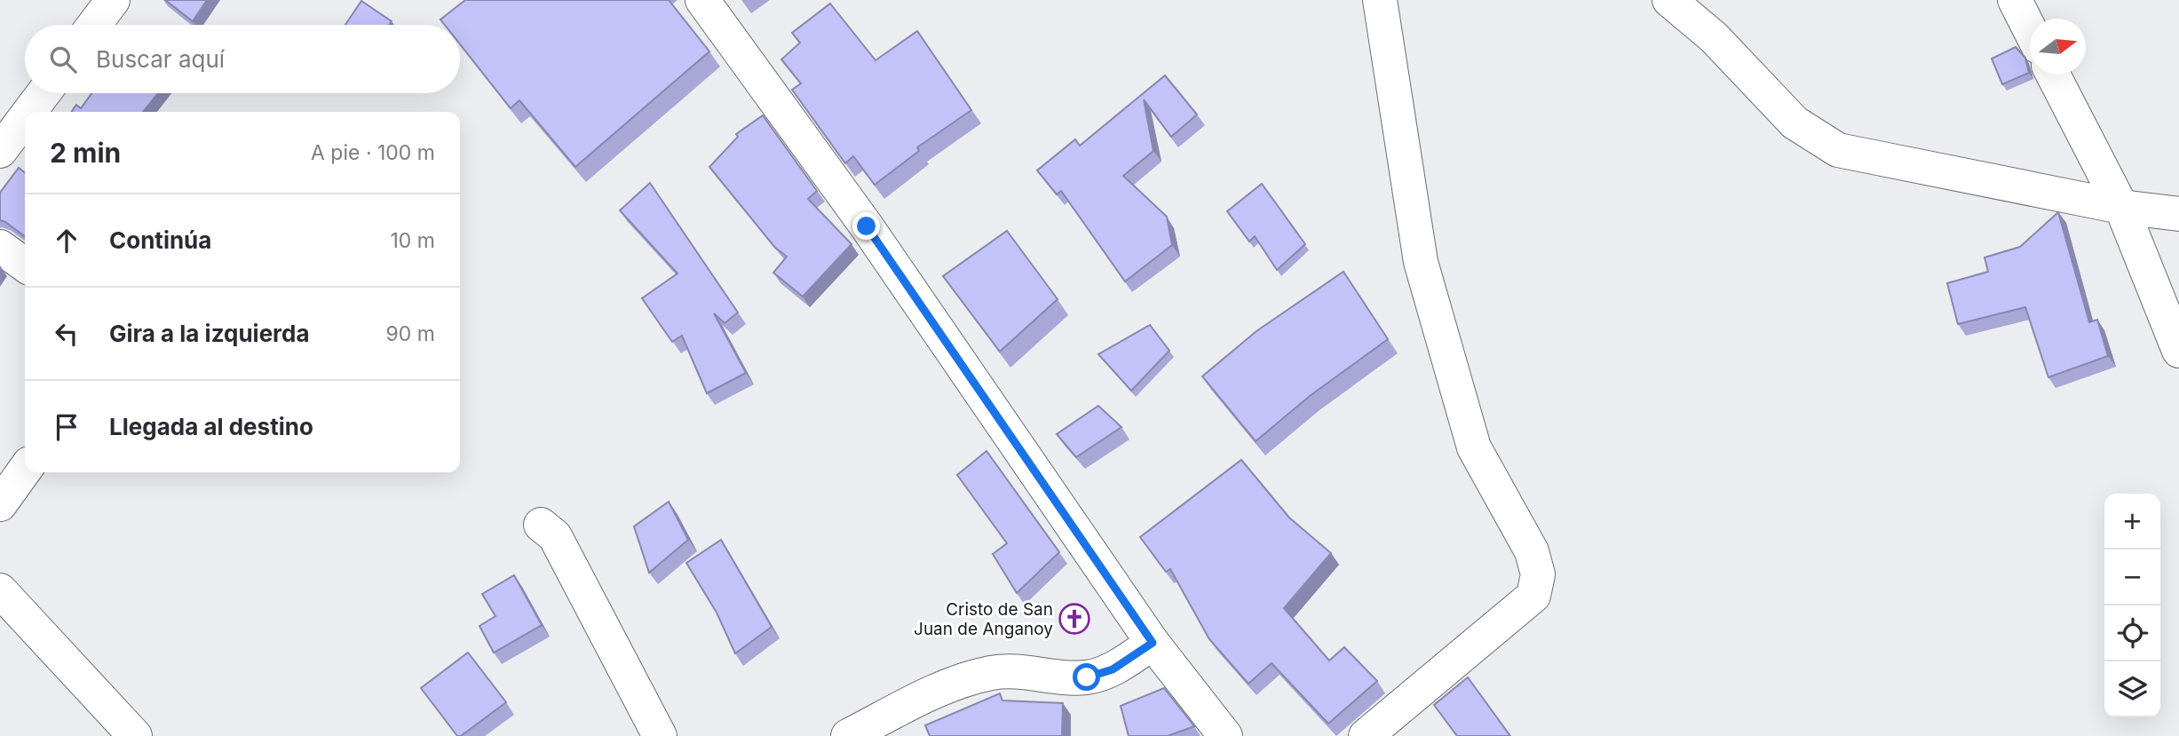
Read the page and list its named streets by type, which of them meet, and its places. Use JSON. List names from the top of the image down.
{
  "places": {
    "church": ["Cristo de San Juan de Anganoy"]
  },
  "north": "right",
  "page": {
    "search": "Buscar aquí",
    "heading": ["2 min", "A pie · 100 m"],
    "list": [
      ["Continúa", "10 m"],
      ["Gira a la izquierda", "90 m"],
      "Llegada al destino"
    ],
    "map_buttons": ["+", "−"]
  }
}
